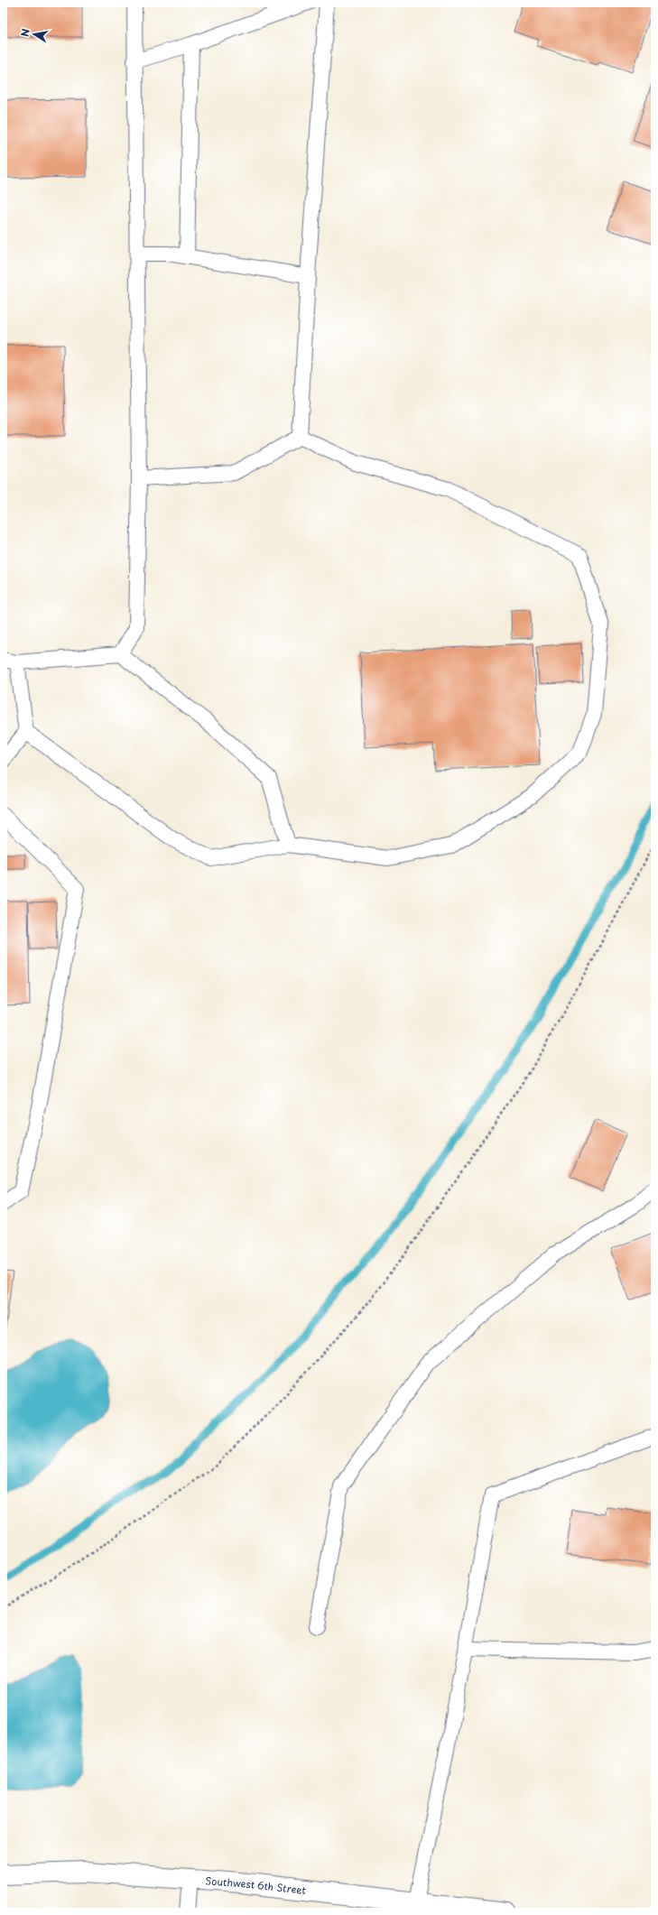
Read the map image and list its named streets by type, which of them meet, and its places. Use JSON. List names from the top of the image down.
{
  "streets": {
    "street": ["Southwest 6th Street"]
  },
  "north": "left"
}
